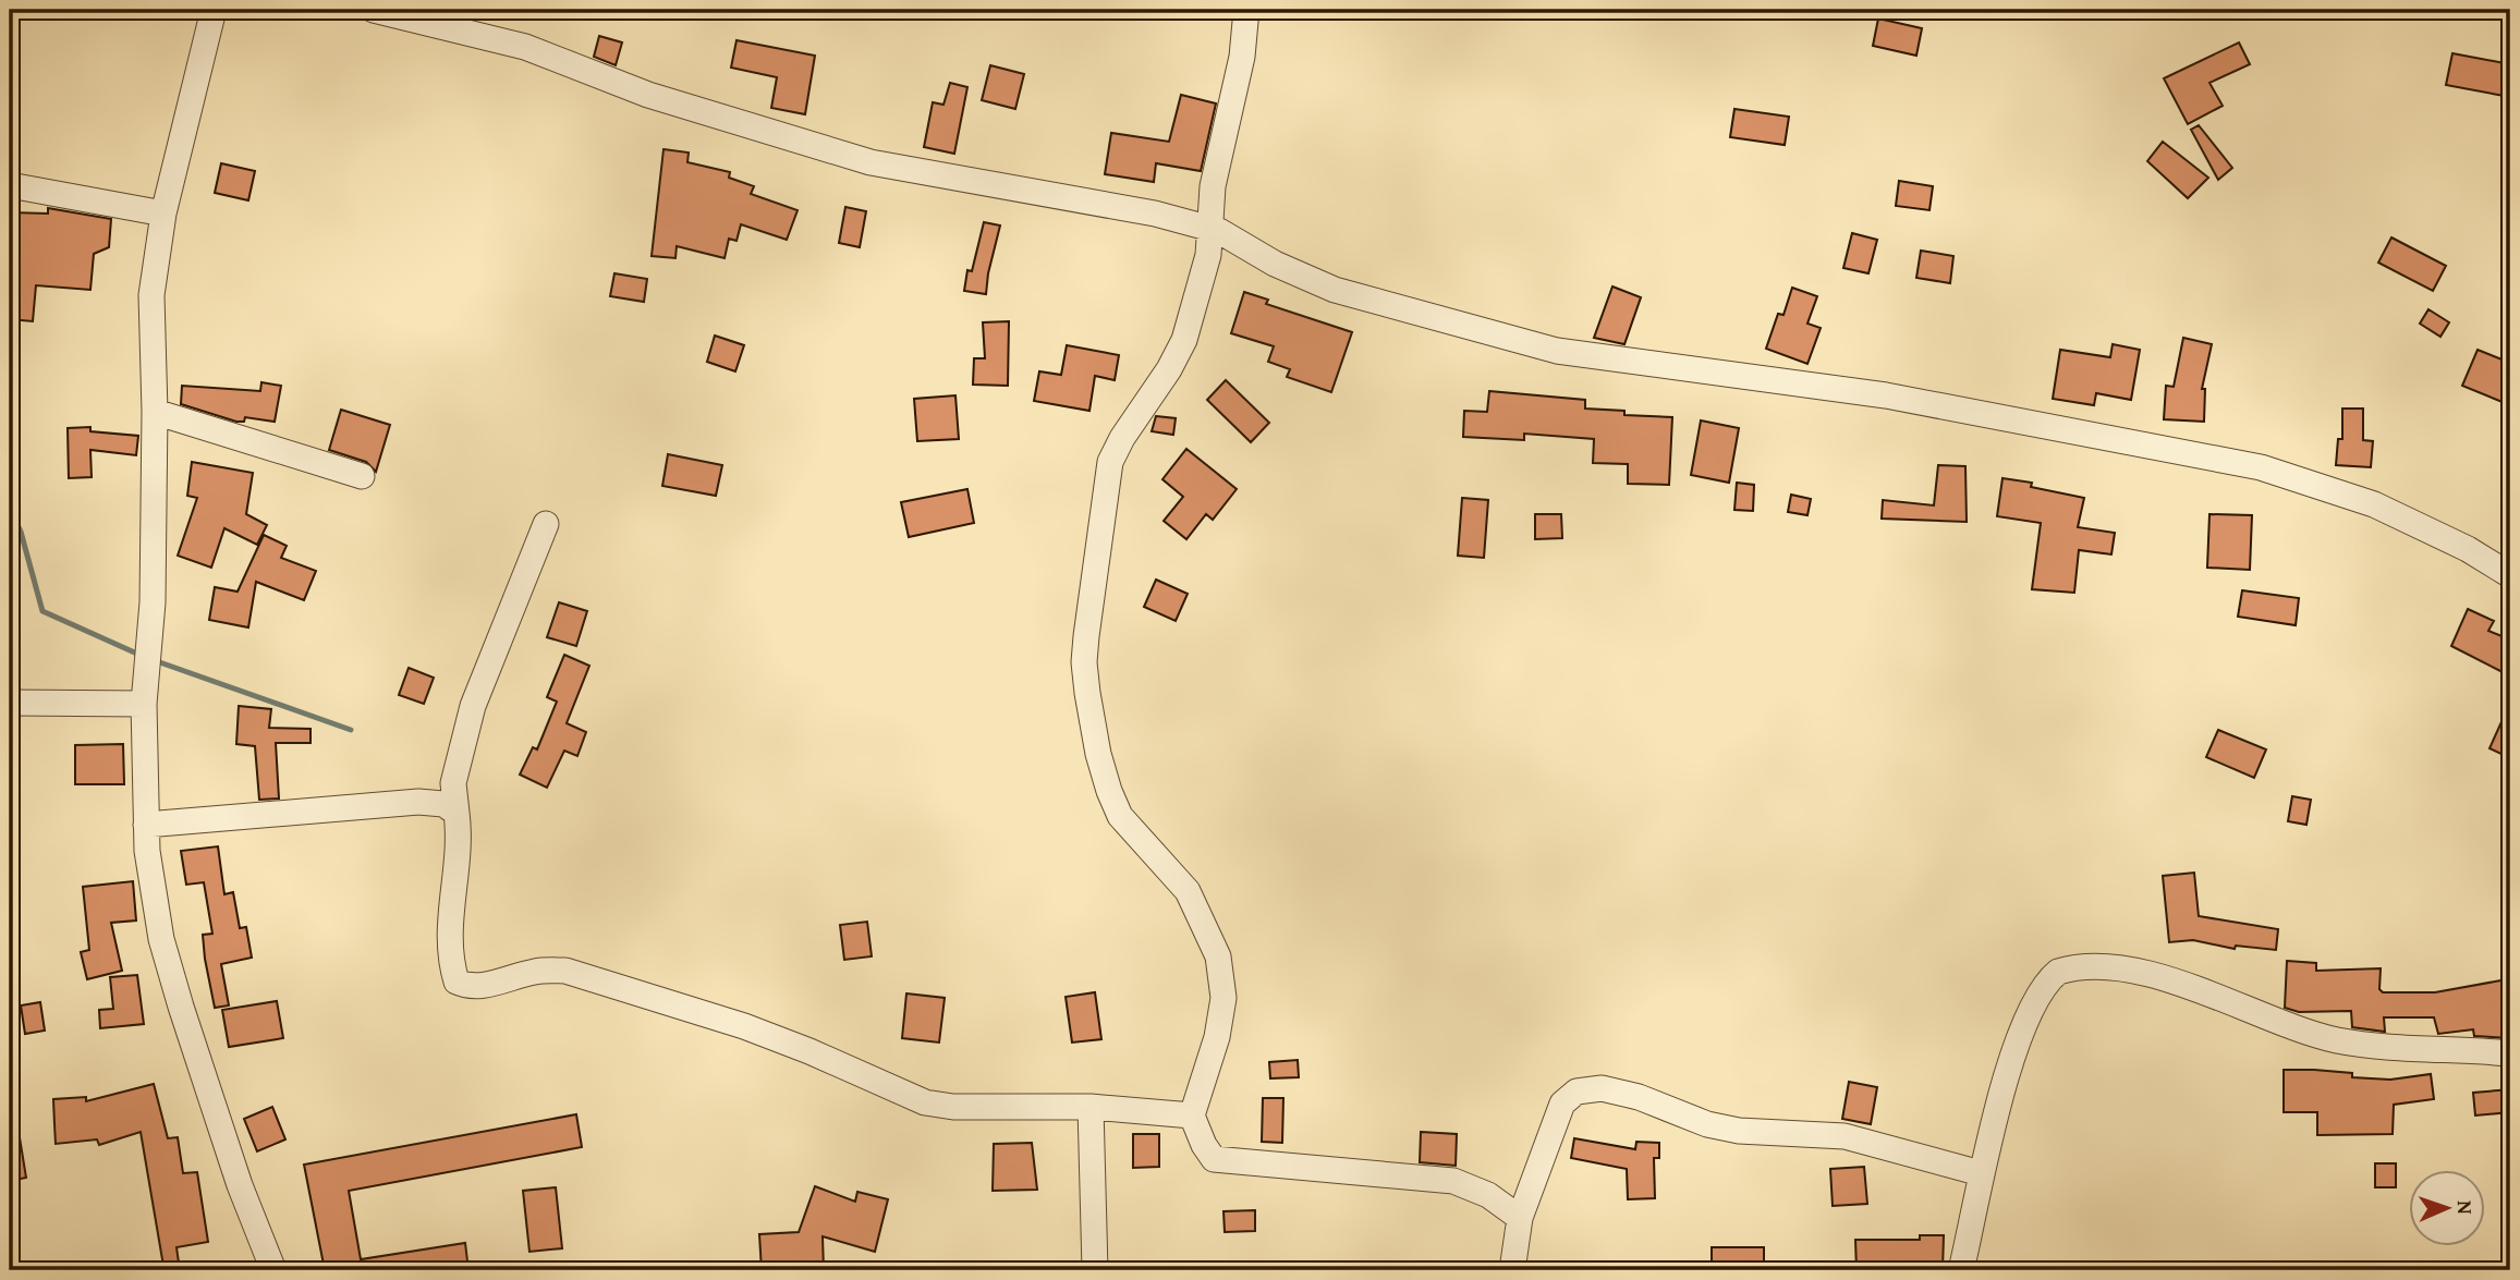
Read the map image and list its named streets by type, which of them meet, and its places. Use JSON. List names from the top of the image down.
{
  "north": "right"
}
